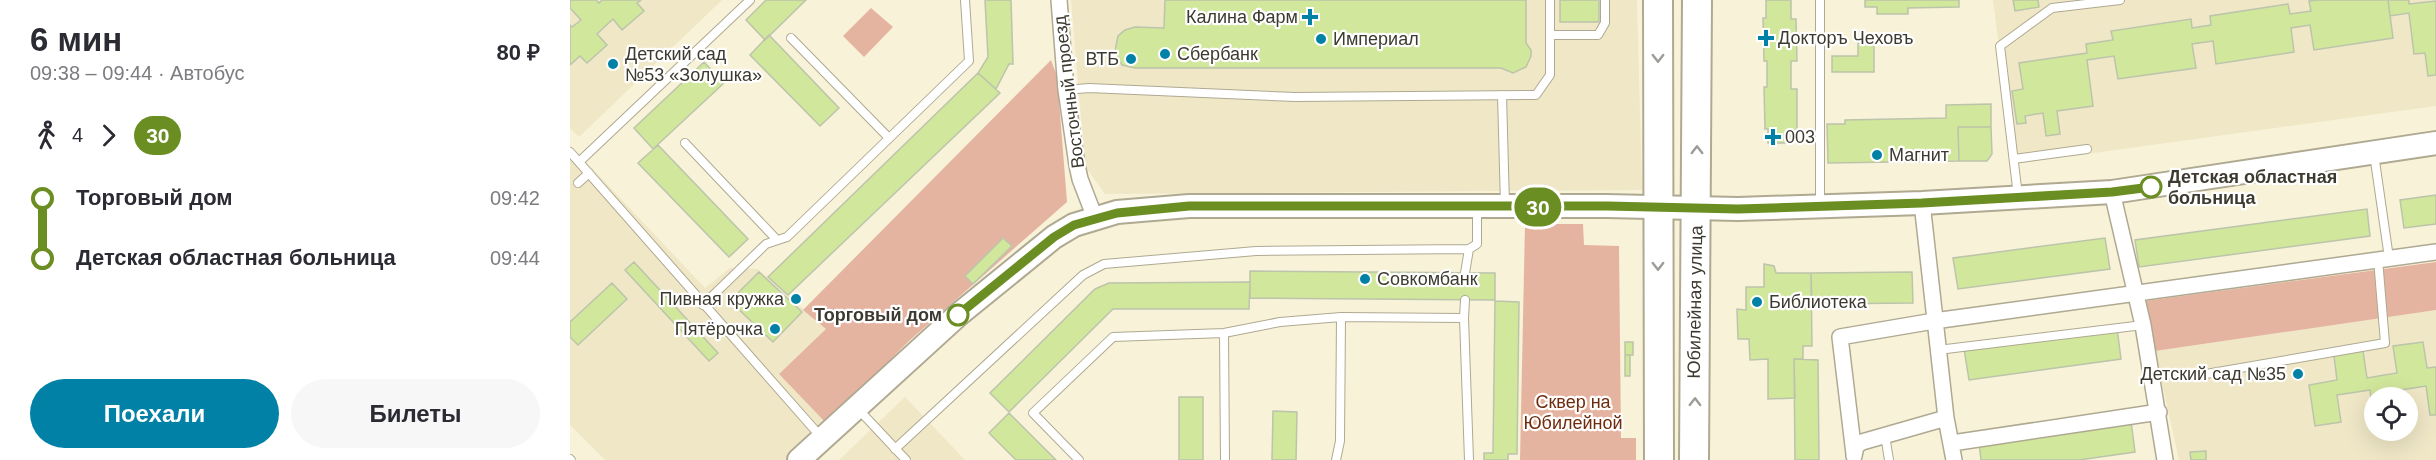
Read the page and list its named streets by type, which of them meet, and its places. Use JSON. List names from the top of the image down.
{
  "streets": {
    "highway": ["Юбилейная улица"],
    "street": ["Восточный проезд"]
  },
  "parks": ["Сквер на Юбилейной"],
  "places": {
    "health": ["Калина Фарм", "Докторъ Чеховъ", "003"],
    "other": [
      "Империал",
      "Сбербанк",
      "ВТБ",
      "Детский сад №53 «Золушка»",
      "Магнит",
      "Детская областная больница",
      "Совкомбанк",
      "Пивная кружка",
      "Библиотека",
      "Торговый дом",
      "Пятёрочка",
      "Детский сад №35"
    ]
  },
  "lines": ["bus line 30"],
  "page": {
    "heading": ["6 мин", "09:38 – 09:44 · Автобус", "80 ₽"],
    "on_map": "30",
    "legs": ["4", "30"],
    "list": [
      {
        "name": "Торговый дом",
        "value": "09:42"
      },
      {
        "name": "Детская областная больница",
        "value": "09:44"
      }
    ],
    "buttons": ["Поехали", "Билеты"]
  }
}
